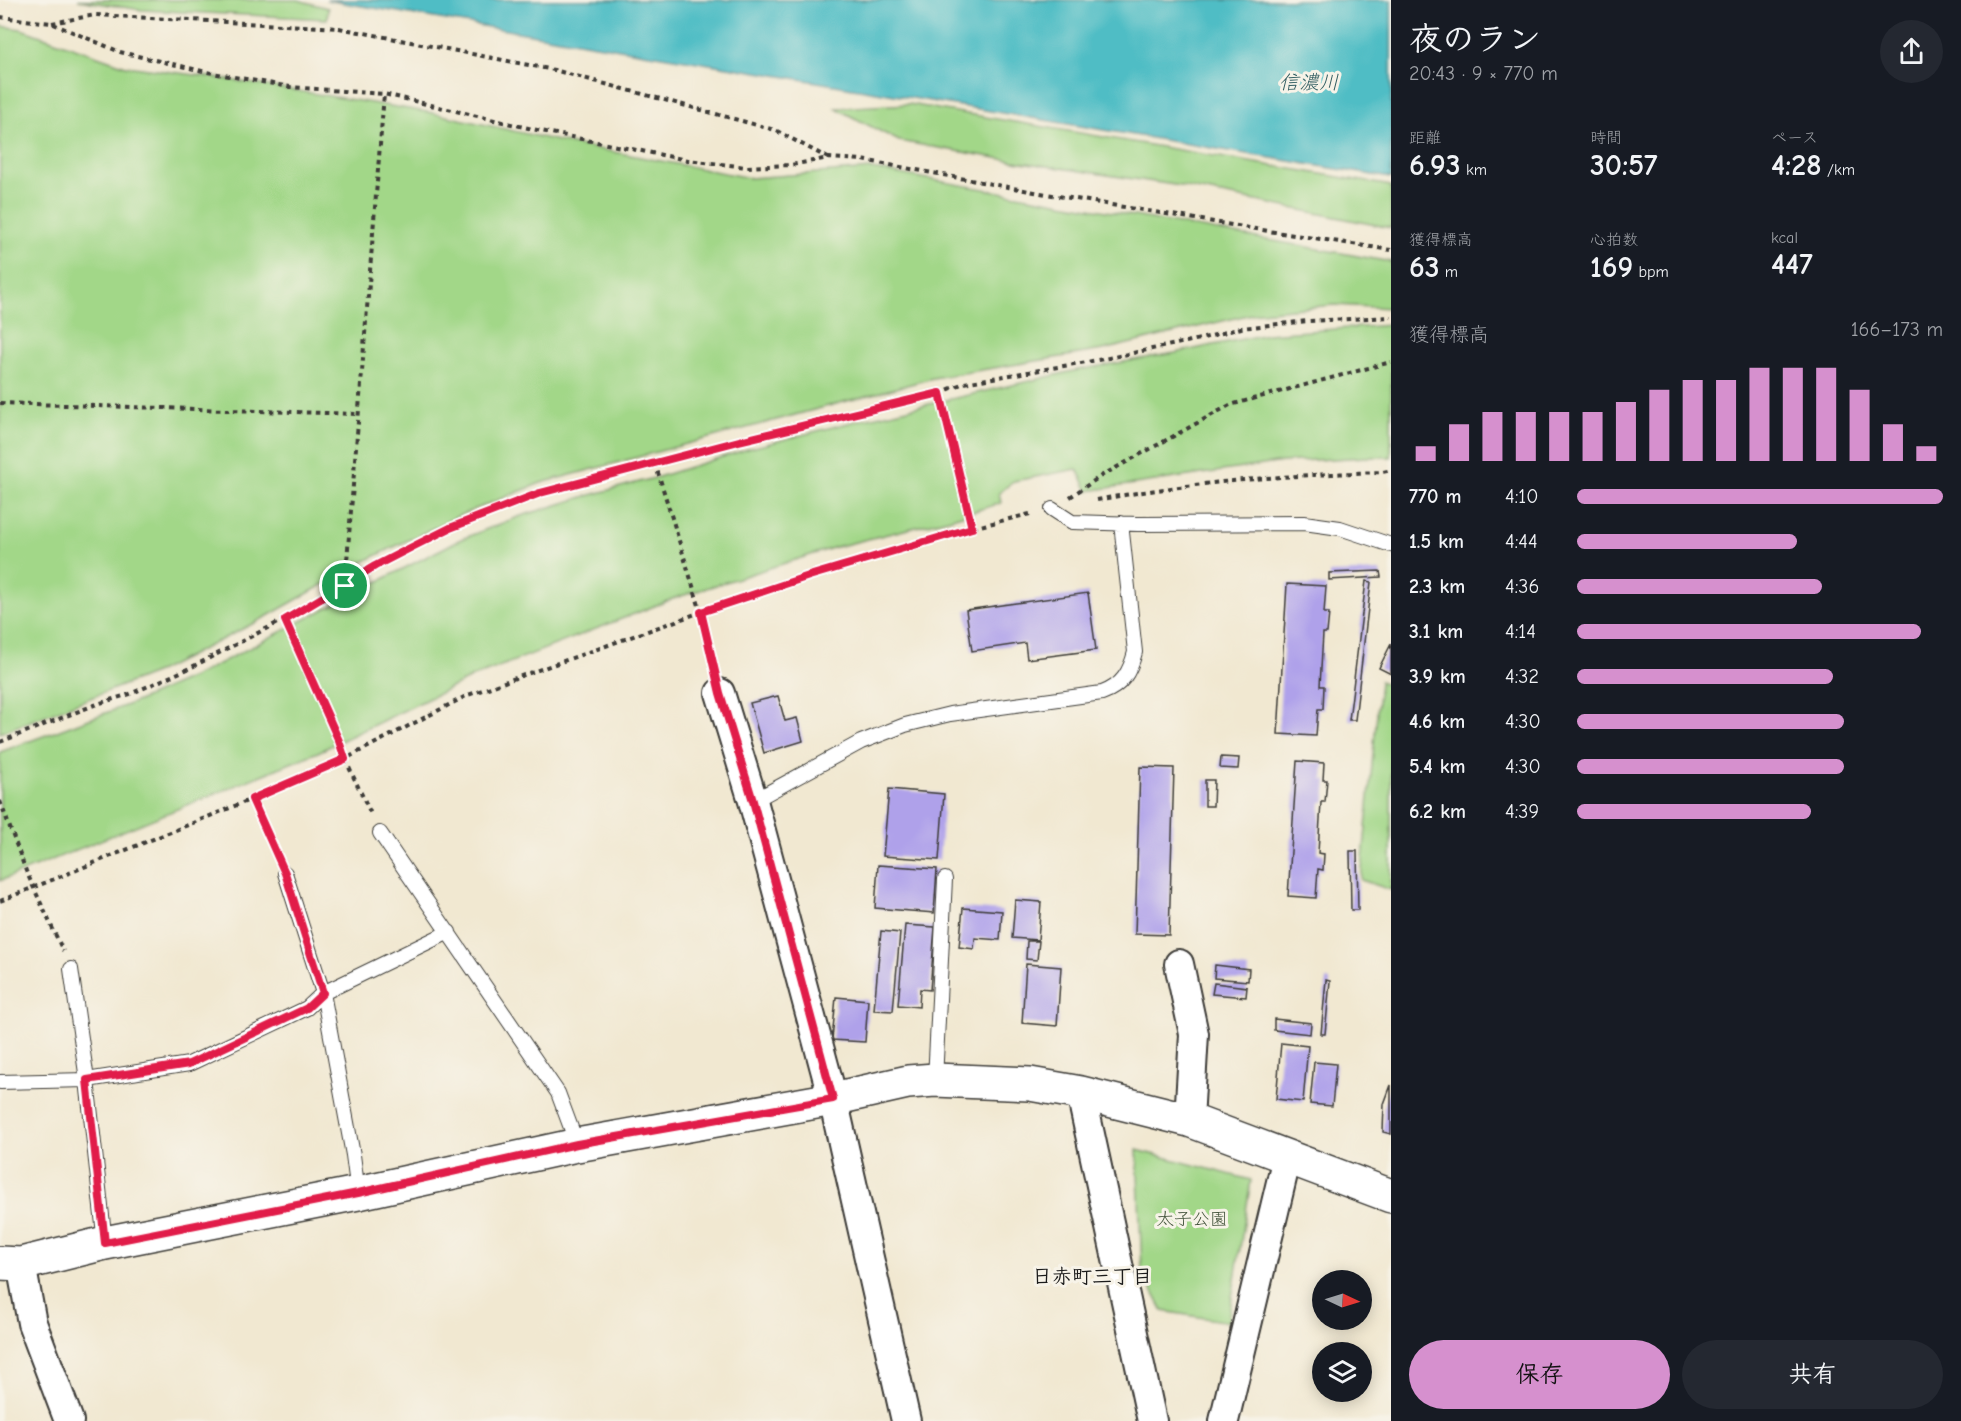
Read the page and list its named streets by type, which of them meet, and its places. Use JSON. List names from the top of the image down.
{
  "districts": ["日赤町三丁目"],
  "water": ["信濃川"],
  "parks": ["太子公園"],
  "north": "right",
  "page": {
    "heading": ["夜のラン", "20:43 · 9 × 770 m"],
    "stats": [
      ["距離", "6.93 km"],
      ["時間", "30:57"],
      ["ペース", "4:28 /km"],
      ["獲得標高", "63 m"],
      ["心拍数", "169 bpm"],
      ["kcal", "447"]
    ],
    "chart": ["獲得標高", "166–173 m"],
    "list": [
      {
        "name": "770 m",
        "note": "4:10"
      },
      {
        "name": "1.5 km",
        "note": "4:44"
      },
      {
        "name": "2.3 km",
        "note": "4:36"
      },
      {
        "name": "3.1 km",
        "note": "4:14"
      },
      {
        "name": "3.9 km",
        "note": "4:32"
      },
      {
        "name": "4.6 km",
        "note": "4:30"
      },
      {
        "name": "5.4 km",
        "note": "4:30"
      },
      {
        "name": "6.2 km",
        "note": "4:39"
      }
    ],
    "buttons": ["保存", "共有"]
  }
}
